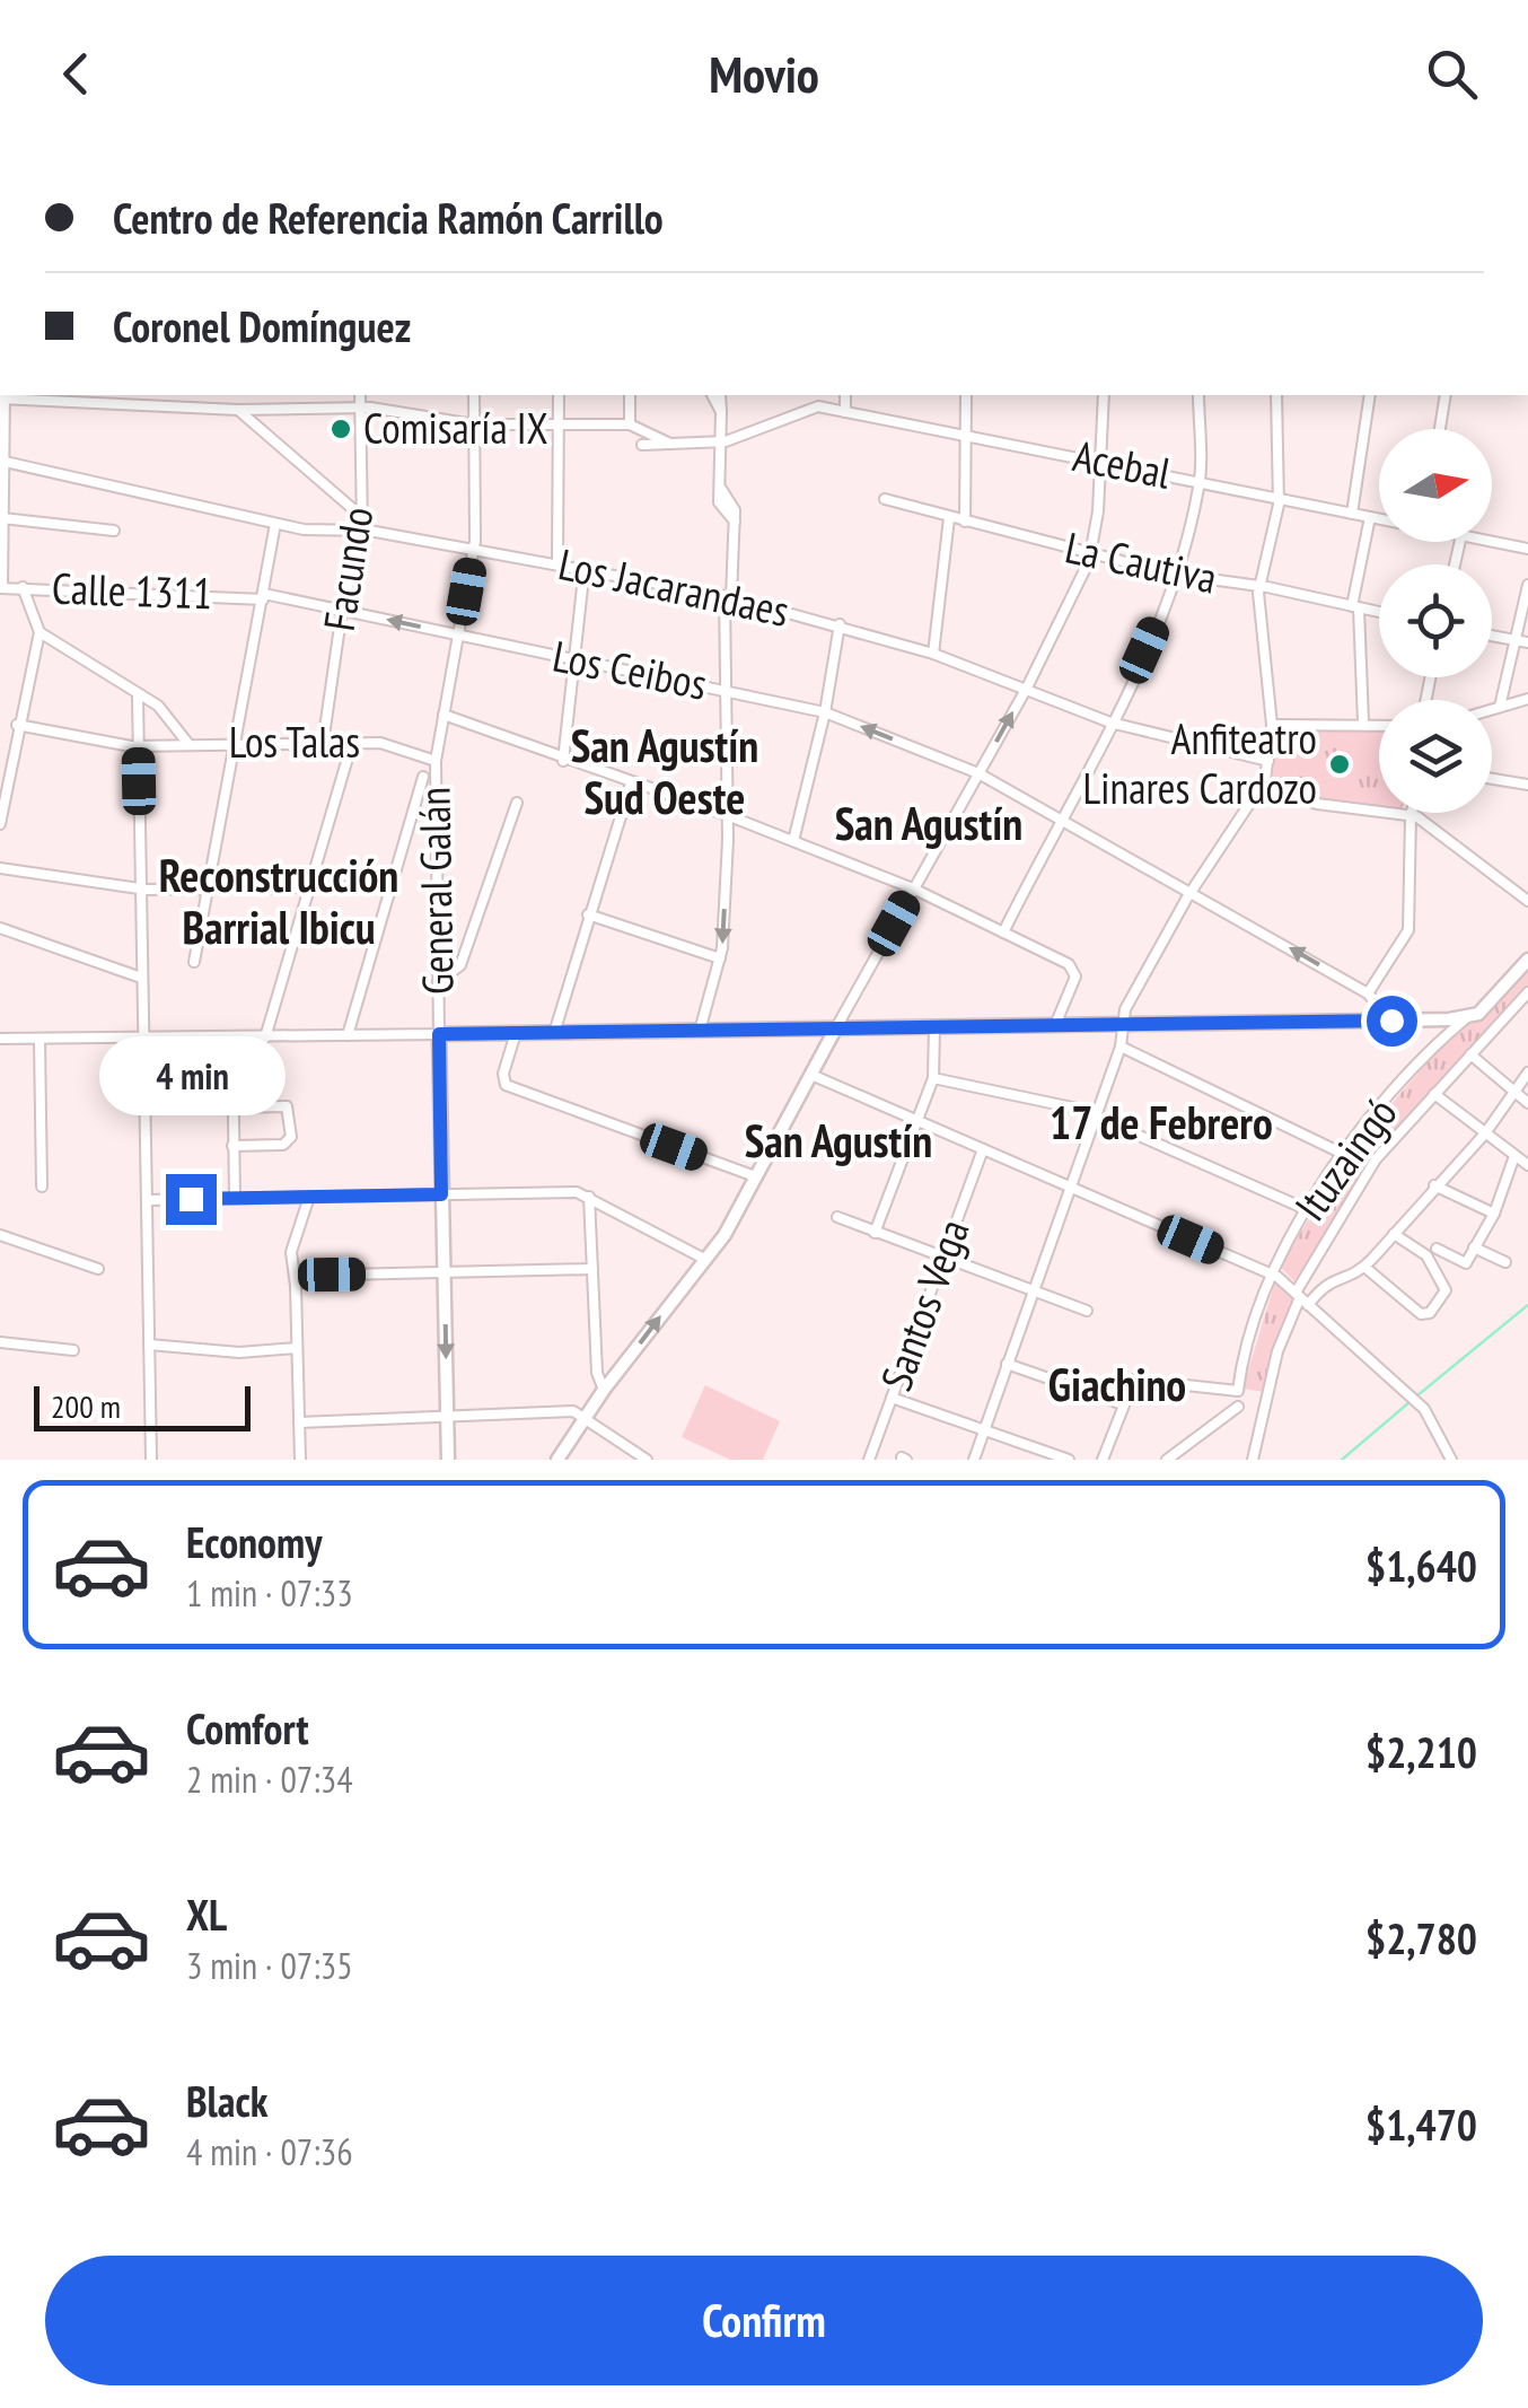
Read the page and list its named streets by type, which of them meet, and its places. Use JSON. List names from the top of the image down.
{
  "streets": {
    "street": [
      "Acebal",
      "La Cautiva",
      "Facundo",
      "Los Jacarandaes",
      "Calle 1311",
      "Los Ceibos",
      "Los Talas",
      "General Galán",
      "Ituzaingó",
      "Santos Vega"
    ]
  },
  "crossings": [
    ["Facundo", "Los Jacarandaes"],
    ["Facundo", "Los Ceibos"],
    ["Facundo", "Los Talas"],
    ["Los Jacarandaes", "General Galán"],
    ["Calle 1311", "Los Ceibos"],
    ["Los Ceibos", "General Galán"],
    ["Los Talas", "General Galán"]
  ],
  "one_way": ["Los Ceibos"],
  "districts": [
    "San Agustín Sud Oeste",
    "San Agustín",
    "Reconstrucción Barrial Ibicu",
    "17 de Febrero",
    "San Agustín",
    "Giachino"
  ],
  "places": ["Comisaría IX", "Anfiteatro Linares Cardozo"],
  "scale_bar": "200 m",
  "north": "right",
  "page": {
    "header": "Movio",
    "banner": ["Centro de Referencia Ramón Carrillo", "Coronel Domínguez"],
    "bubble": "4 min",
    "scale": "200 m",
    "list": [
      {
        "name": "Economy",
        "note": "1 min · 07:33",
        "value": "$1,640"
      },
      {
        "name": "Comfort",
        "note": "2 min · 07:34",
        "value": "$2,210"
      },
      {
        "name": "XL",
        "note": "3 min · 07:35",
        "value": "$2,780"
      },
      {
        "name": "Black",
        "note": "4 min · 07:36",
        "value": "$1,470"
      }
    ],
    "buttons": "Confirm"
  }
}
